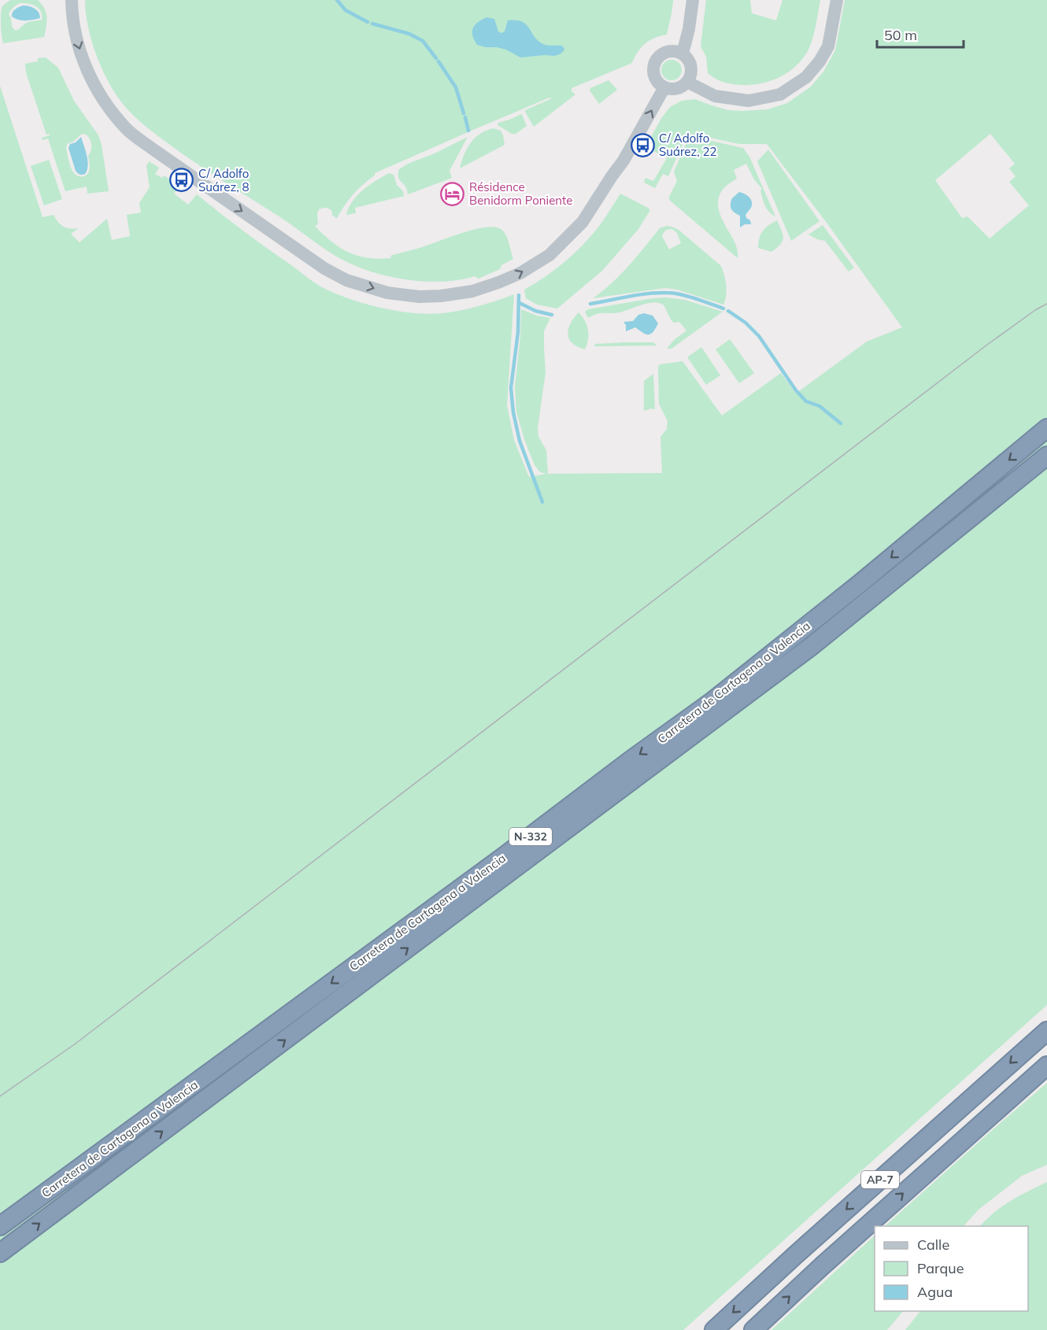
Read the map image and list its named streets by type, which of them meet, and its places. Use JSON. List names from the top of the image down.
{
  "streets": {
    "highway": ["Carretera de Cartagena a Valencia", "N-332", "AP-7"]
  },
  "places": {
    "bus stop": ["C/ Adolfo Suárez, 22", "C/ Adolfo Suárez, 8"],
    "hotel": ["Résidence Benidorm Poniente"]
  },
  "legend": ["Calle", "Parque", "Agua"],
  "scale_bar": "50 m"
}
